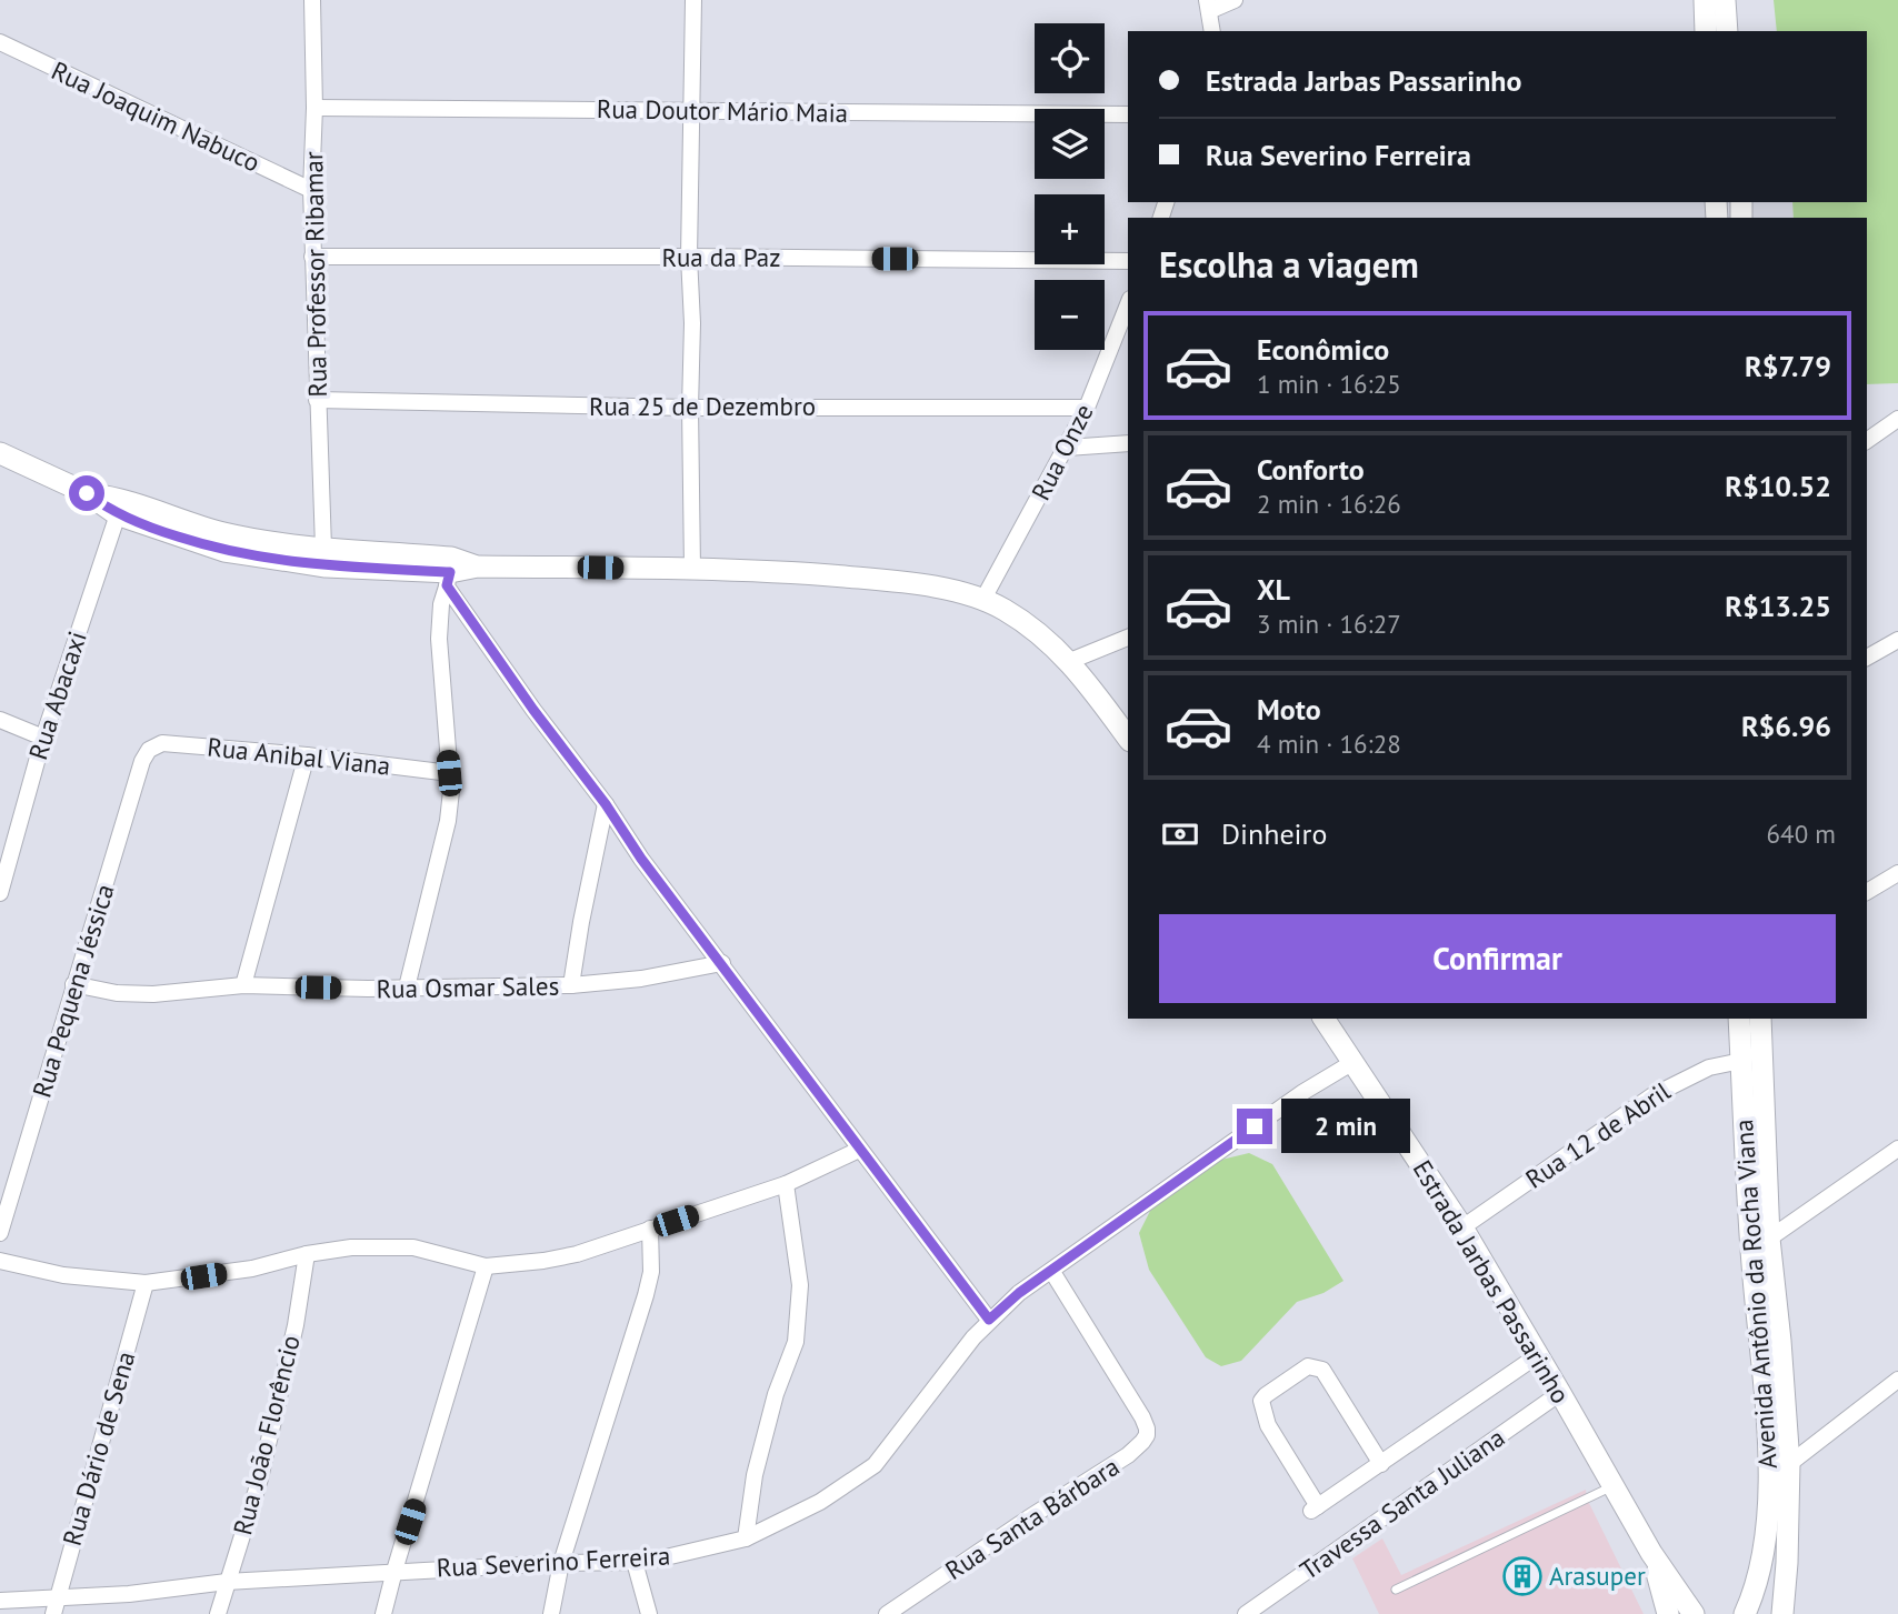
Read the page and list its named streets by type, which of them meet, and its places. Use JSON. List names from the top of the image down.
{
  "streets": {
    "street": [
      "Rua Doutor Mário Maia",
      "Rua Joaquim Nabuco",
      "Rua da Paz",
      "Rua Professor Ribamar",
      "Rua 25 de Dezembro",
      "Rua Onze",
      "Rua Abacaxi",
      "Rua Anibal Viana",
      "Rua Osmar Sales",
      "Rua Pequena Jéssica",
      "Rua 12 de Abril",
      "Estrada Jarbas Passarinho",
      "Avenida Antônio da Rocha Viana",
      "Rua João Florêncio",
      "Rua Dário de Sena",
      "Travessa Santa Juliana",
      "Rua Santa Bárbara",
      "Rua Severino Ferreira"
    ]
  },
  "crossings": [
    ["Rua Doutor Mário Maia", "Rua Professor Ribamar"],
    ["Rua Joaquim Nabuco", "Rua Professor Ribamar"],
    ["Rua da Paz", "Rua Professor Ribamar"],
    ["Rua Professor Ribamar", "Rua 25 de Dezembro"],
    ["Rua 25 de Dezembro", "Rua Onze"],
    ["Rua Anibal Viana", "Rua Pequena Jéssica"],
    ["Rua Osmar Sales", "Rua Pequena Jéssica"],
    ["Rua 12 de Abril", "Estrada Jarbas Passarinho"],
    ["Rua 12 de Abril", "Avenida Antônio da Rocha Viana"],
    ["Estrada Jarbas Passarinho", "Travessa Santa Juliana"],
    ["Estrada Jarbas Passarinho", "Rua Severino Ferreira"],
    ["Rua João Florêncio", "Rua Severino Ferreira"],
    ["Rua Dário de Sena", "Rua Severino Ferreira"],
    ["Rua Santa Bárbara", "Rua Severino Ferreira"]
  ],
  "places": {
    "building": ["Arasuper"]
  },
  "page": {
    "map_buttons": ["+", "−"],
    "banner": ["Estrada Jarbas Passarinho", "Rua Severino Ferreira"],
    "heading": "Escolha a viagem",
    "list": [
      {
        "name": "Econômico",
        "note": "1 min · 16:25",
        "value": "R$7.79"
      },
      {
        "name": "Conforto",
        "note": "2 min · 16:26",
        "value": "R$10.52"
      },
      {
        "name": "XL",
        "note": "3 min · 16:27",
        "value": "R$13.25"
      },
      {
        "name": "Moto",
        "note": "4 min · 16:28",
        "value": "R$6.96"
      }
    ],
    "pay": ["Dinheiro", "640 m"],
    "buttons": "Confirmar",
    "bubble": "2 min"
  }
}
